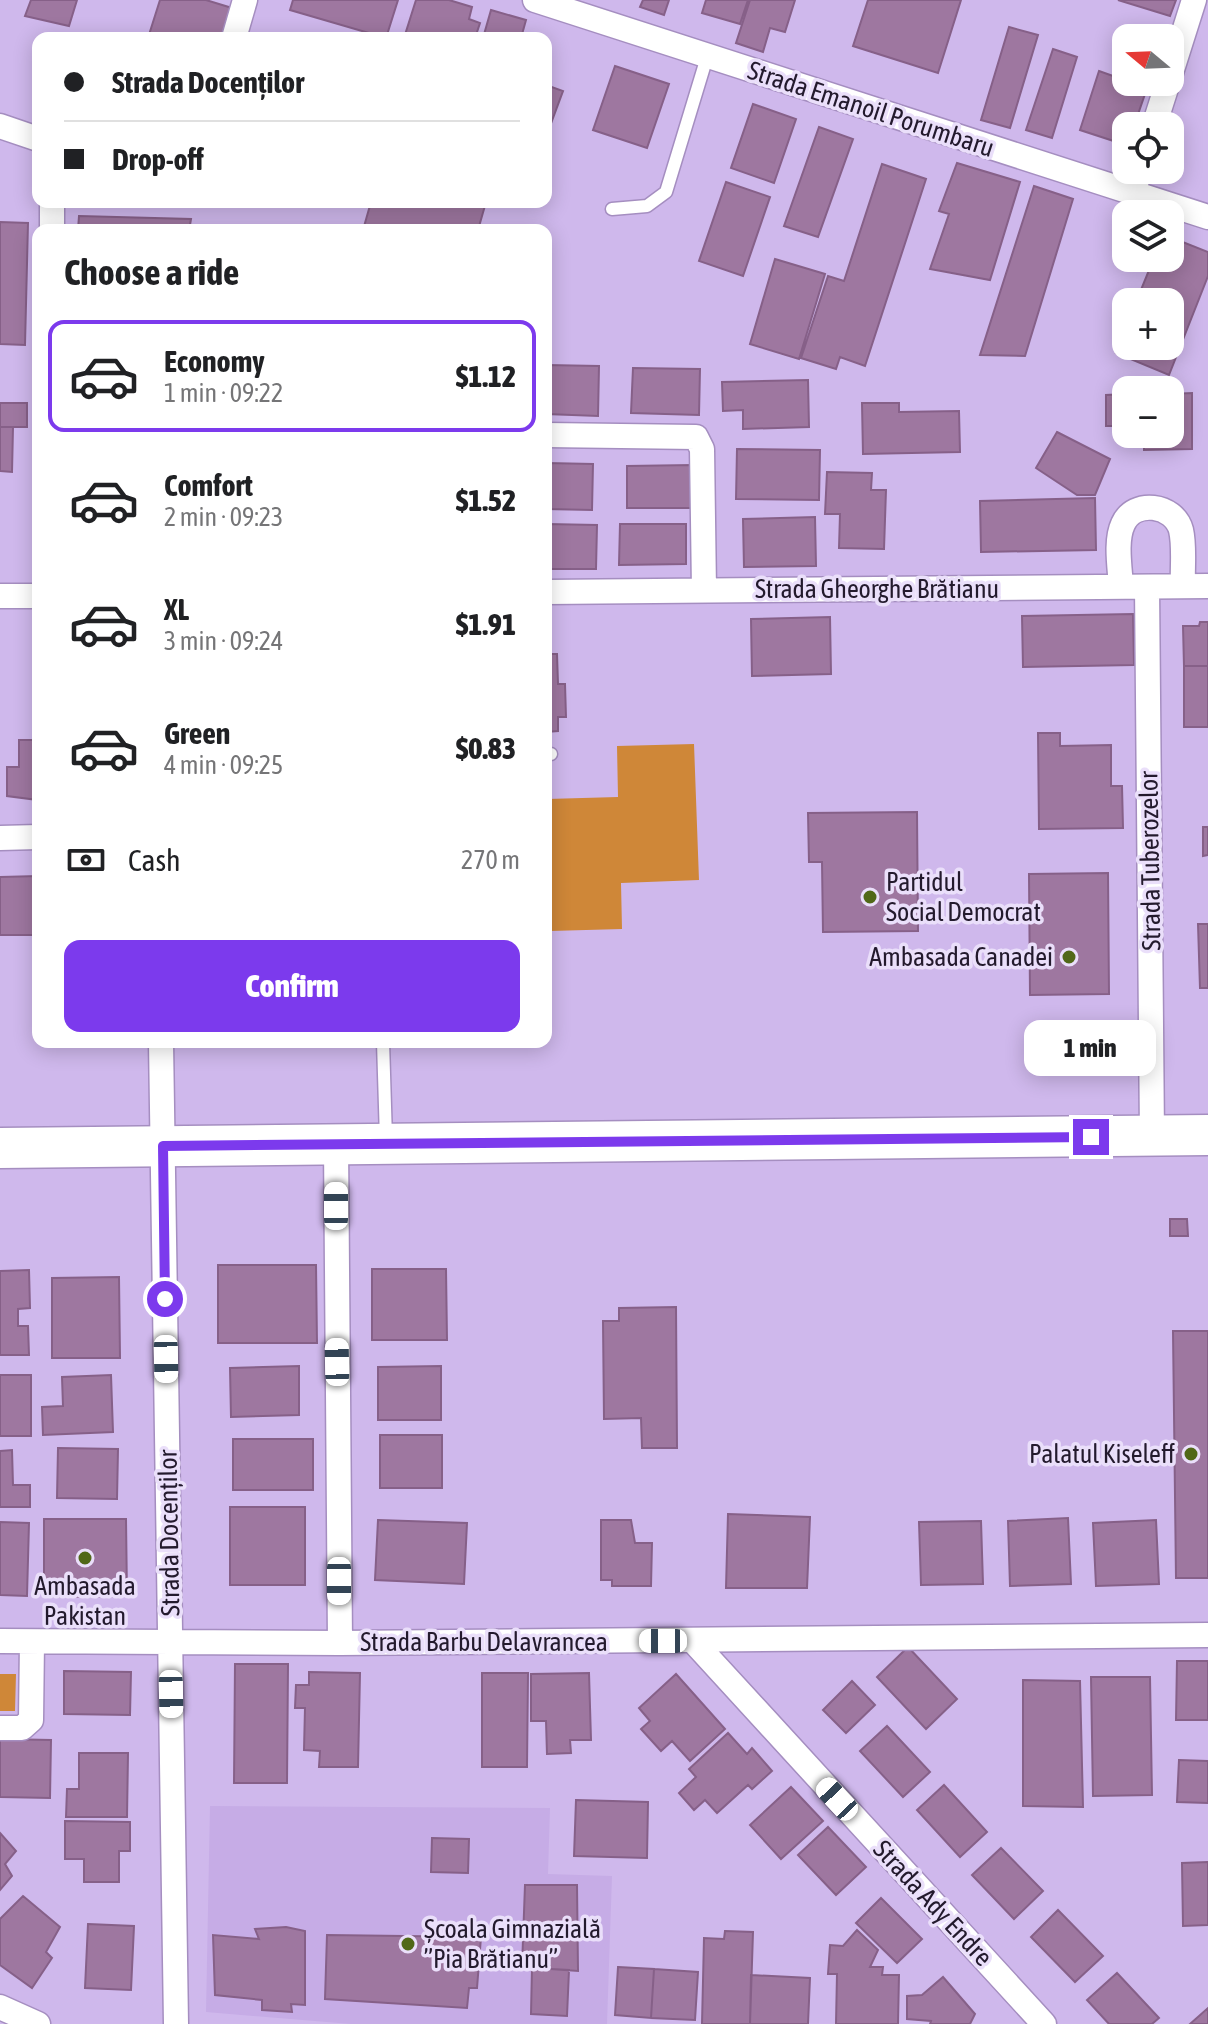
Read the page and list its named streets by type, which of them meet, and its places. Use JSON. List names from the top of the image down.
{
  "streets": {
    "street": [
      "Strada Emanoil Porumbaru",
      "Strada Gheorghe Brătianu",
      "Strada Tuberozelor",
      "Strada Docenților",
      "Strada Barbu Delavrancea",
      "Strada Ady Endre"
    ]
  },
  "crossings": [
    ["Strada Gheorghe Brătianu", "Strada Tuberozelor"],
    ["Strada Docenților", "Strada Barbu Delavrancea"],
    ["Strada Barbu Delavrancea", "Strada Ady Endre"]
  ],
  "places": [
    "Partidul Social Democrat",
    "Ambasada Canadei",
    "Palatul Kiseleff",
    "Ambasada Pakistan",
    "Școala Gimnazială ”Pia Brătianu”"
  ],
  "north": "left",
  "page": {
    "map_buttons": ["+", "−"],
    "banner": ["Strada Docenților", "Drop-off"],
    "heading": "Choose a ride",
    "list": [
      {
        "name": "Economy",
        "note": "1 min · 09:22",
        "value": "$1.12"
      },
      {
        "name": "Comfort",
        "note": "2 min · 09:23",
        "value": "$1.52"
      },
      {
        "name": "XL",
        "note": "3 min · 09:24",
        "value": "$1.91"
      },
      {
        "name": "Green",
        "note": "4 min · 09:25",
        "value": "$0.83"
      }
    ],
    "pay": ["Cash", "270 m"],
    "buttons": "Confirm",
    "bubble": "1 min"
  }
}
